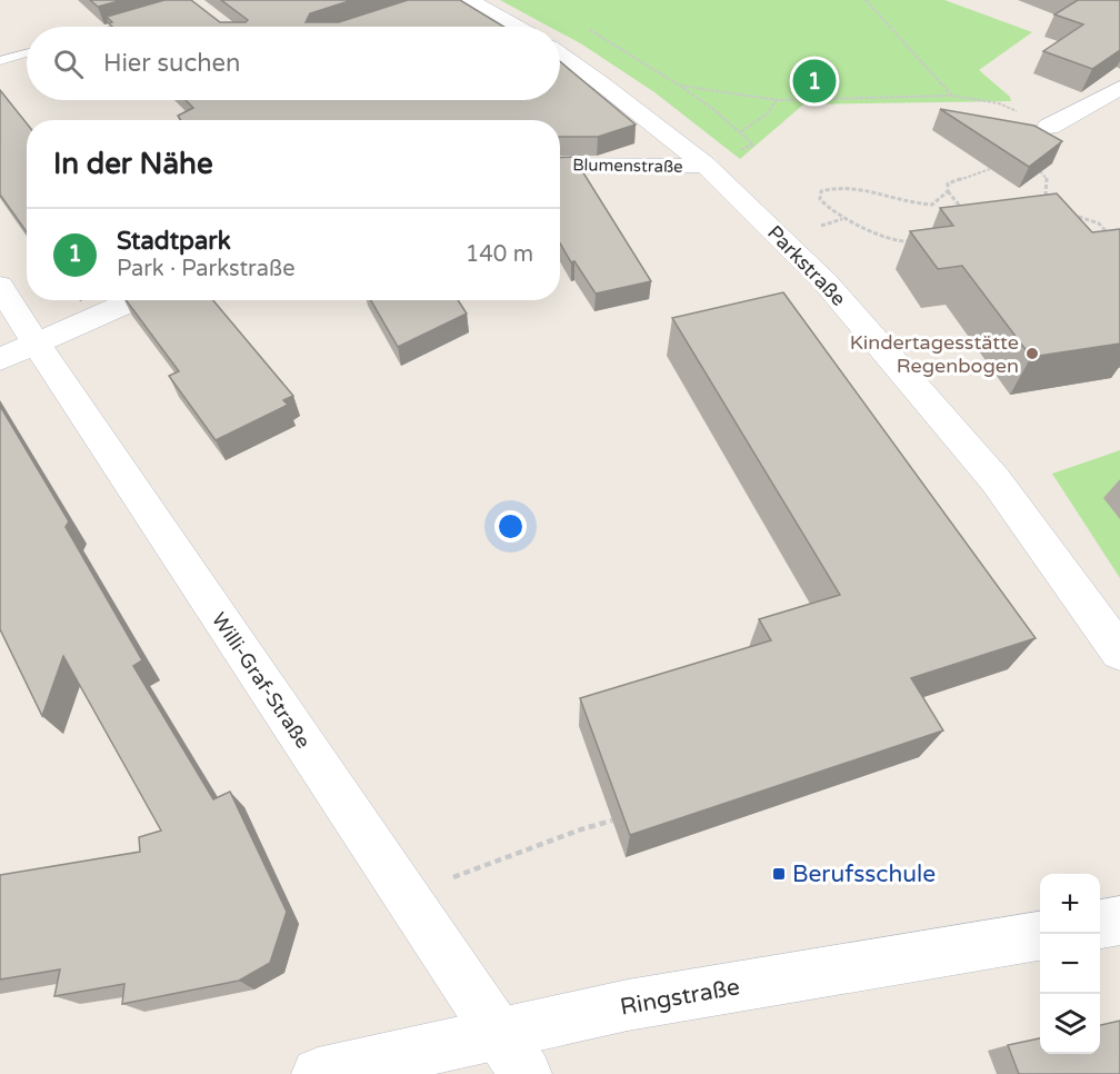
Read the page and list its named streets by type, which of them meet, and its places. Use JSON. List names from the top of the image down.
{
  "streets": {
    "street": [
      "Blumenstraße",
      "Parkstraße",
      "Willi-Graf-Straße",
      "Ringstraße"
    ]
  },
  "crossings": [
    ["Blumenstraße", "Parkstraße"],
    ["Willi-Graf-Straße", "Ringstraße"]
  ],
  "places": {
    "other": ["Kindertagesstätte Regenbogen"],
    "transit": ["Berufsschule"]
  },
  "page": {
    "search": "Hier suchen",
    "pins": "1",
    "heading": "In der Nähe",
    "list": [
      {
        "mark": "1",
        "name": "Stadtpark",
        "note": "Park · Parkstraße",
        "value": "140 m"
      }
    ],
    "map_buttons": ["+", "−"]
  }
}
